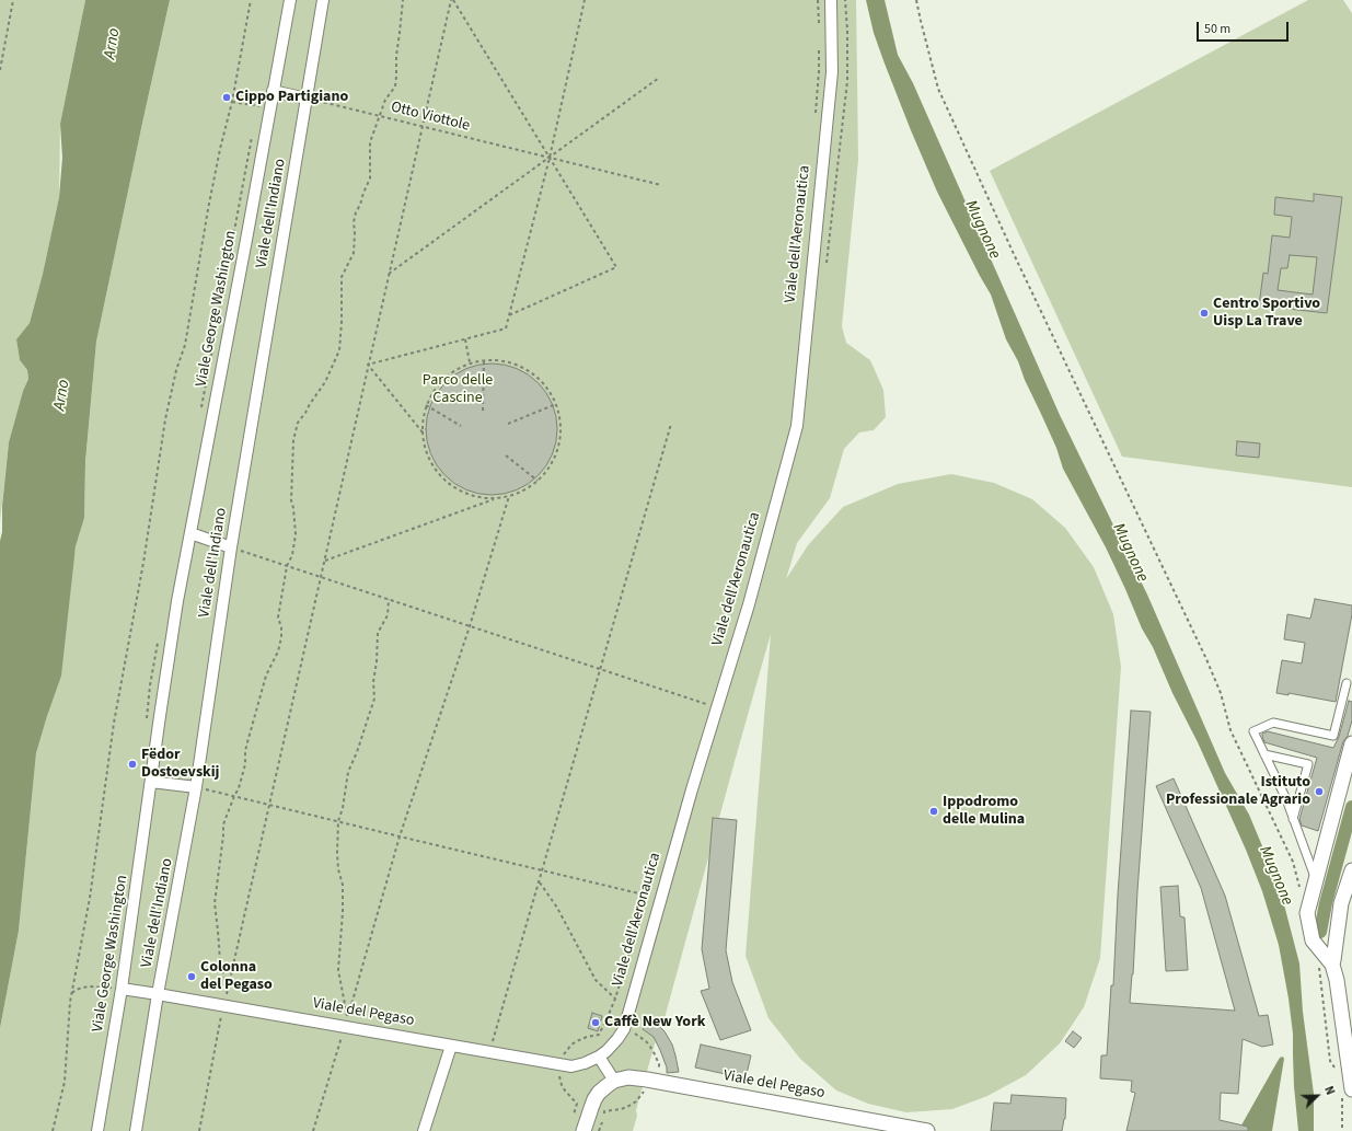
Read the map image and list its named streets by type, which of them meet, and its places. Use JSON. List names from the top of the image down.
{
  "streets": {
    "street": [
      "Viale dell'Indiano",
      "Viale dell'Aeronautica",
      "Viale George Washington",
      "Viale del Pegaso"
    ],
    "path": ["Otto Viottole"]
  },
  "crossings": [
    ["Otto Viottole", "Viale dell'Indiano"],
    ["Viale dell'Indiano", "Viale del Pegaso"],
    ["Viale dell'Aeronautica", "Viale del Pegaso"],
    ["Viale George Washington", "Viale del Pegaso"]
  ],
  "water": ["Arno", "Mugnone"],
  "parks": ["Parco delle Cascine"],
  "places": [
    "Cippo Partigiano",
    "Centro Sportivo Uisp La Trave",
    "Fëdor Dostoevskij",
    "Istituto Professionale Agrario",
    "Ippodromo delle Mulina",
    "Colonna del Pegaso",
    "Caffè New York"
  ],
  "scale_bar": "50 m",
  "north": "top right"
}
